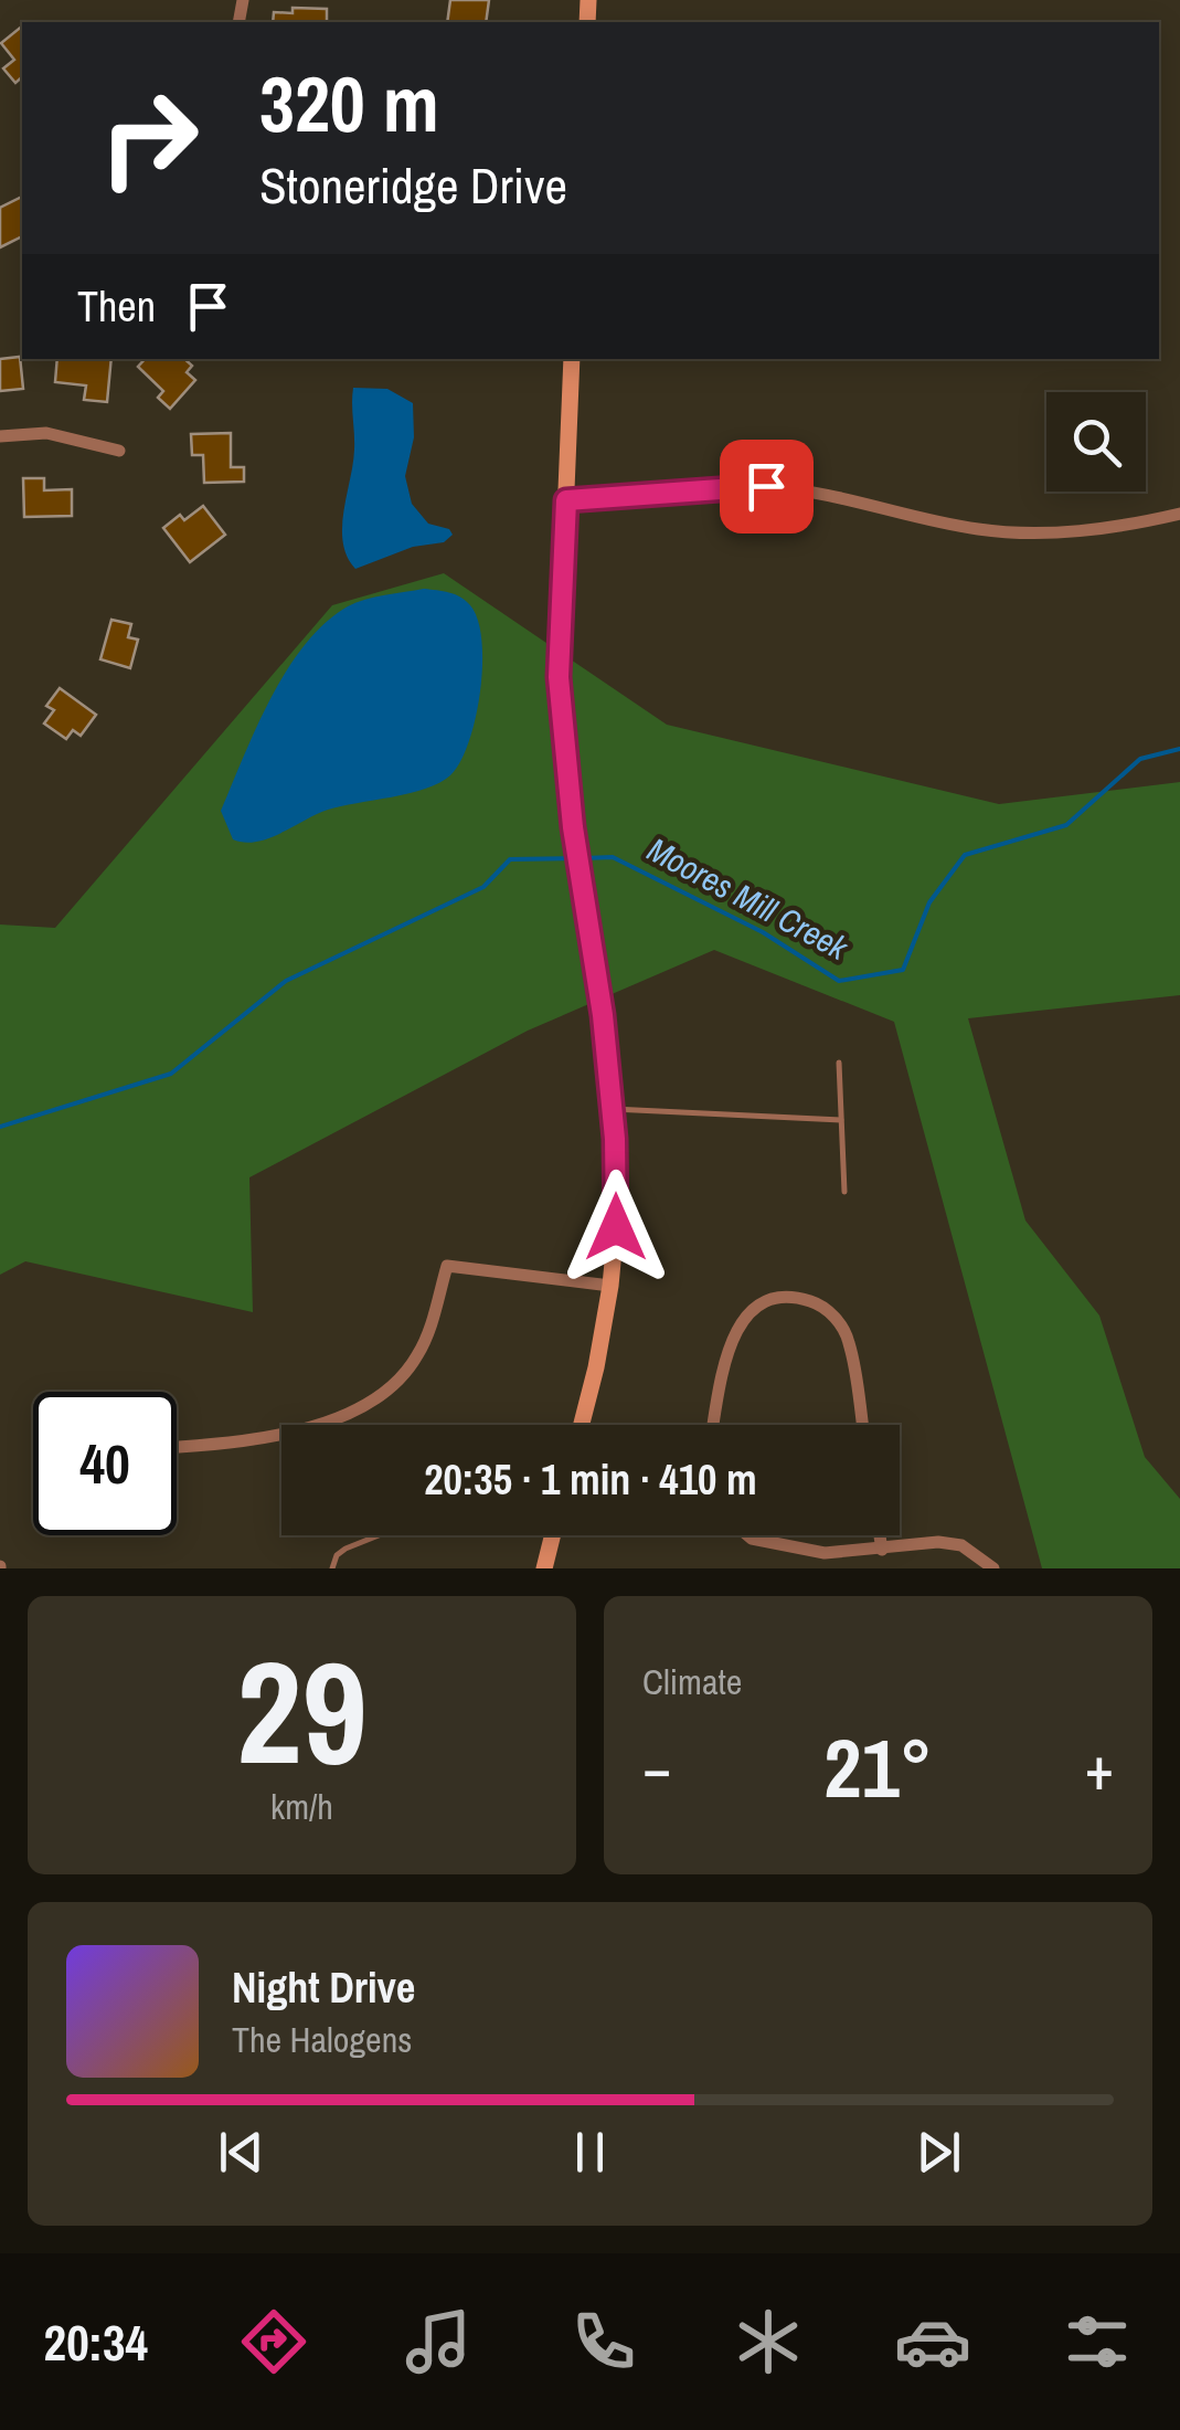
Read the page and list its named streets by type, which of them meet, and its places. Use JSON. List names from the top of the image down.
{
  "water": ["Moores Mill Creek"],
  "page": {
    "turn": ["320 m", "Stoneridge Drive"],
    "then": "Then",
    "limit": "40",
    "trip": "20:35 · 1 min · 410 m",
    "tile": [
      ["29", "km/h"],
      "Climate"
    ],
    "heat": ["−", "21°", "+"],
    "song": ["Night Drive", "The Halogens"],
    "tabs": "20:34"
  }
}
